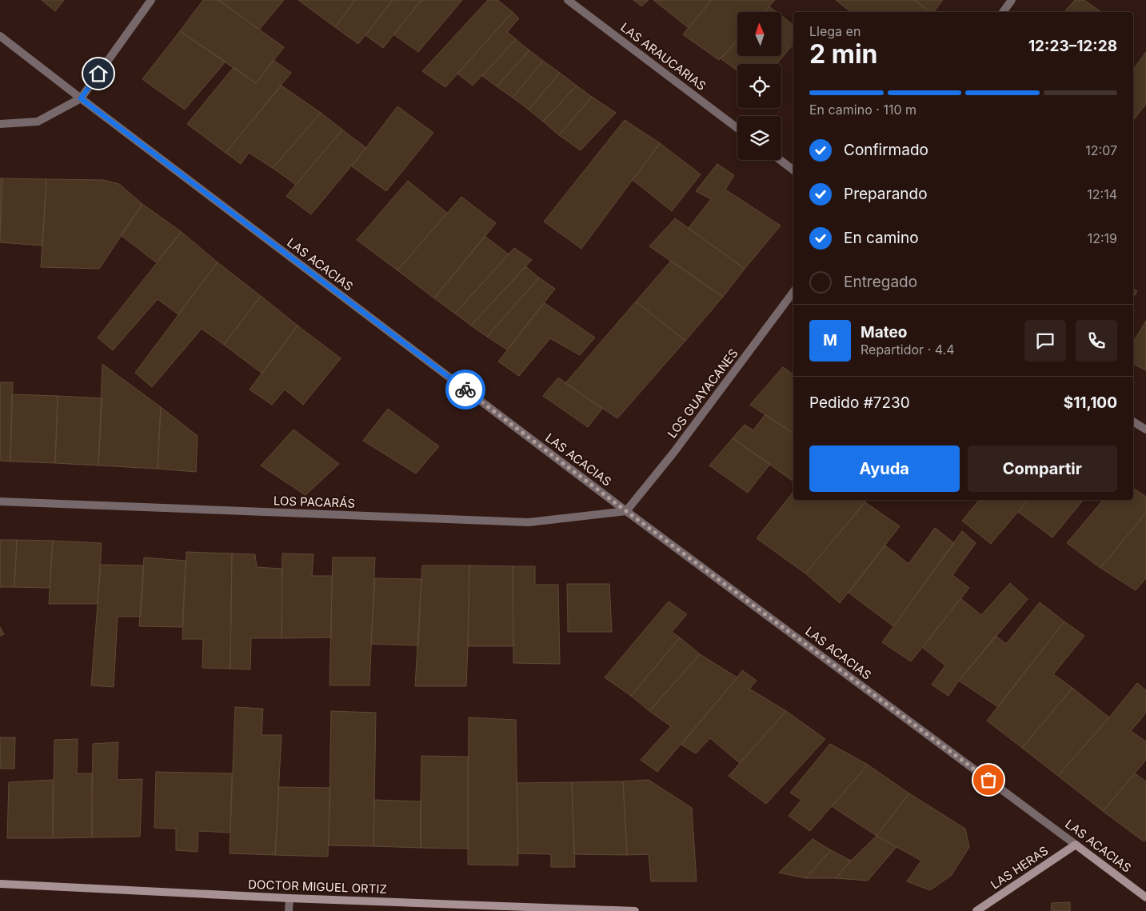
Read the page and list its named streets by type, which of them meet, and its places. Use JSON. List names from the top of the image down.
{
  "streets": {
    "street": [
      "LAS ARAUCARIAS",
      "LAS ACACIAS",
      "LOS GUAYACANES",
      "LOS PACARÁS",
      "LAS HERAS",
      "DOCTOR MIGUEL ORTIZ"
    ]
  },
  "crossings": [
    ["LAS ACACIAS", "LOS GUAYACANES"],
    ["LAS ACACIAS", "LOS PACARÁS"],
    ["LAS ACACIAS", "LAS HERAS"],
    ["LOS GUAYACANES", "LOS PACARÁS"]
  ],
  "north": "top",
  "page": {
    "heading": ["2 min", "Llega en", "12:23–12:28"],
    "panel": [
      "Mateo",
      "Repartidor · 4.4",
      "Pedido #7230",
      "$11,100"
    ],
    "bar": "En camino · 110 m",
    "list": [
      ["Confirmado", "12:07"],
      ["Preparando", "12:14"],
      ["En camino", "12:19"],
      "Entregado"
    ],
    "round": "M",
    "buttons": ["Ayuda", "Compartir"]
  }
}
